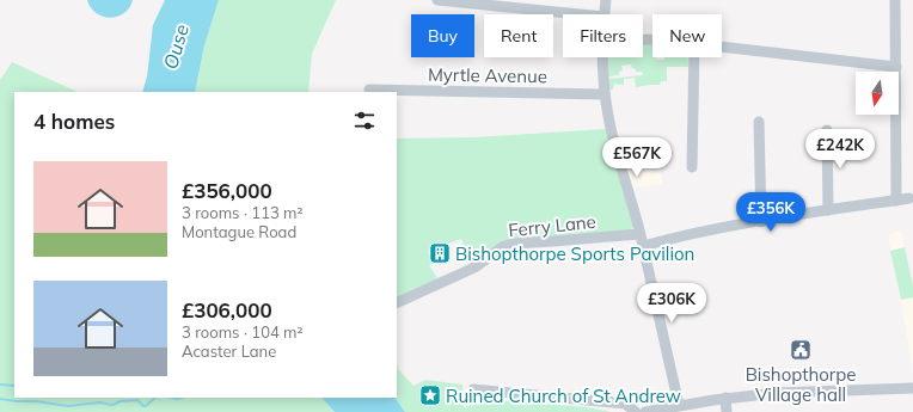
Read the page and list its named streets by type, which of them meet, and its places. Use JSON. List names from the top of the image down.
{
  "streets": {
    "street": ["Myrtle Avenue", "Ferry Lane"]
  },
  "water": ["Ouse"],
  "places": {
    "building": ["Bishopthorpe Sports Pavilion"],
    "public building": ["Bishopthorpe Village hall"],
    "place": ["Ruined Church of St Andrew"]
  },
  "north": "bottom",
  "page": {
    "chip": [
      "Buy",
      "Rent",
      "Filters",
      "New"
    ],
    "heading": "4 homes",
    "price": [
      "£242K",
      "£567K",
      "£356K",
      "£306K"
    ],
    "list": [
      {
        "name": "£356,000",
        "note": "3 rooms · 113 m² · Montague Road"
      },
      {
        "name": "£306,000",
        "note": "3 rooms · 104 m² · Acaster Lane"
      }
    ]
  }
}
